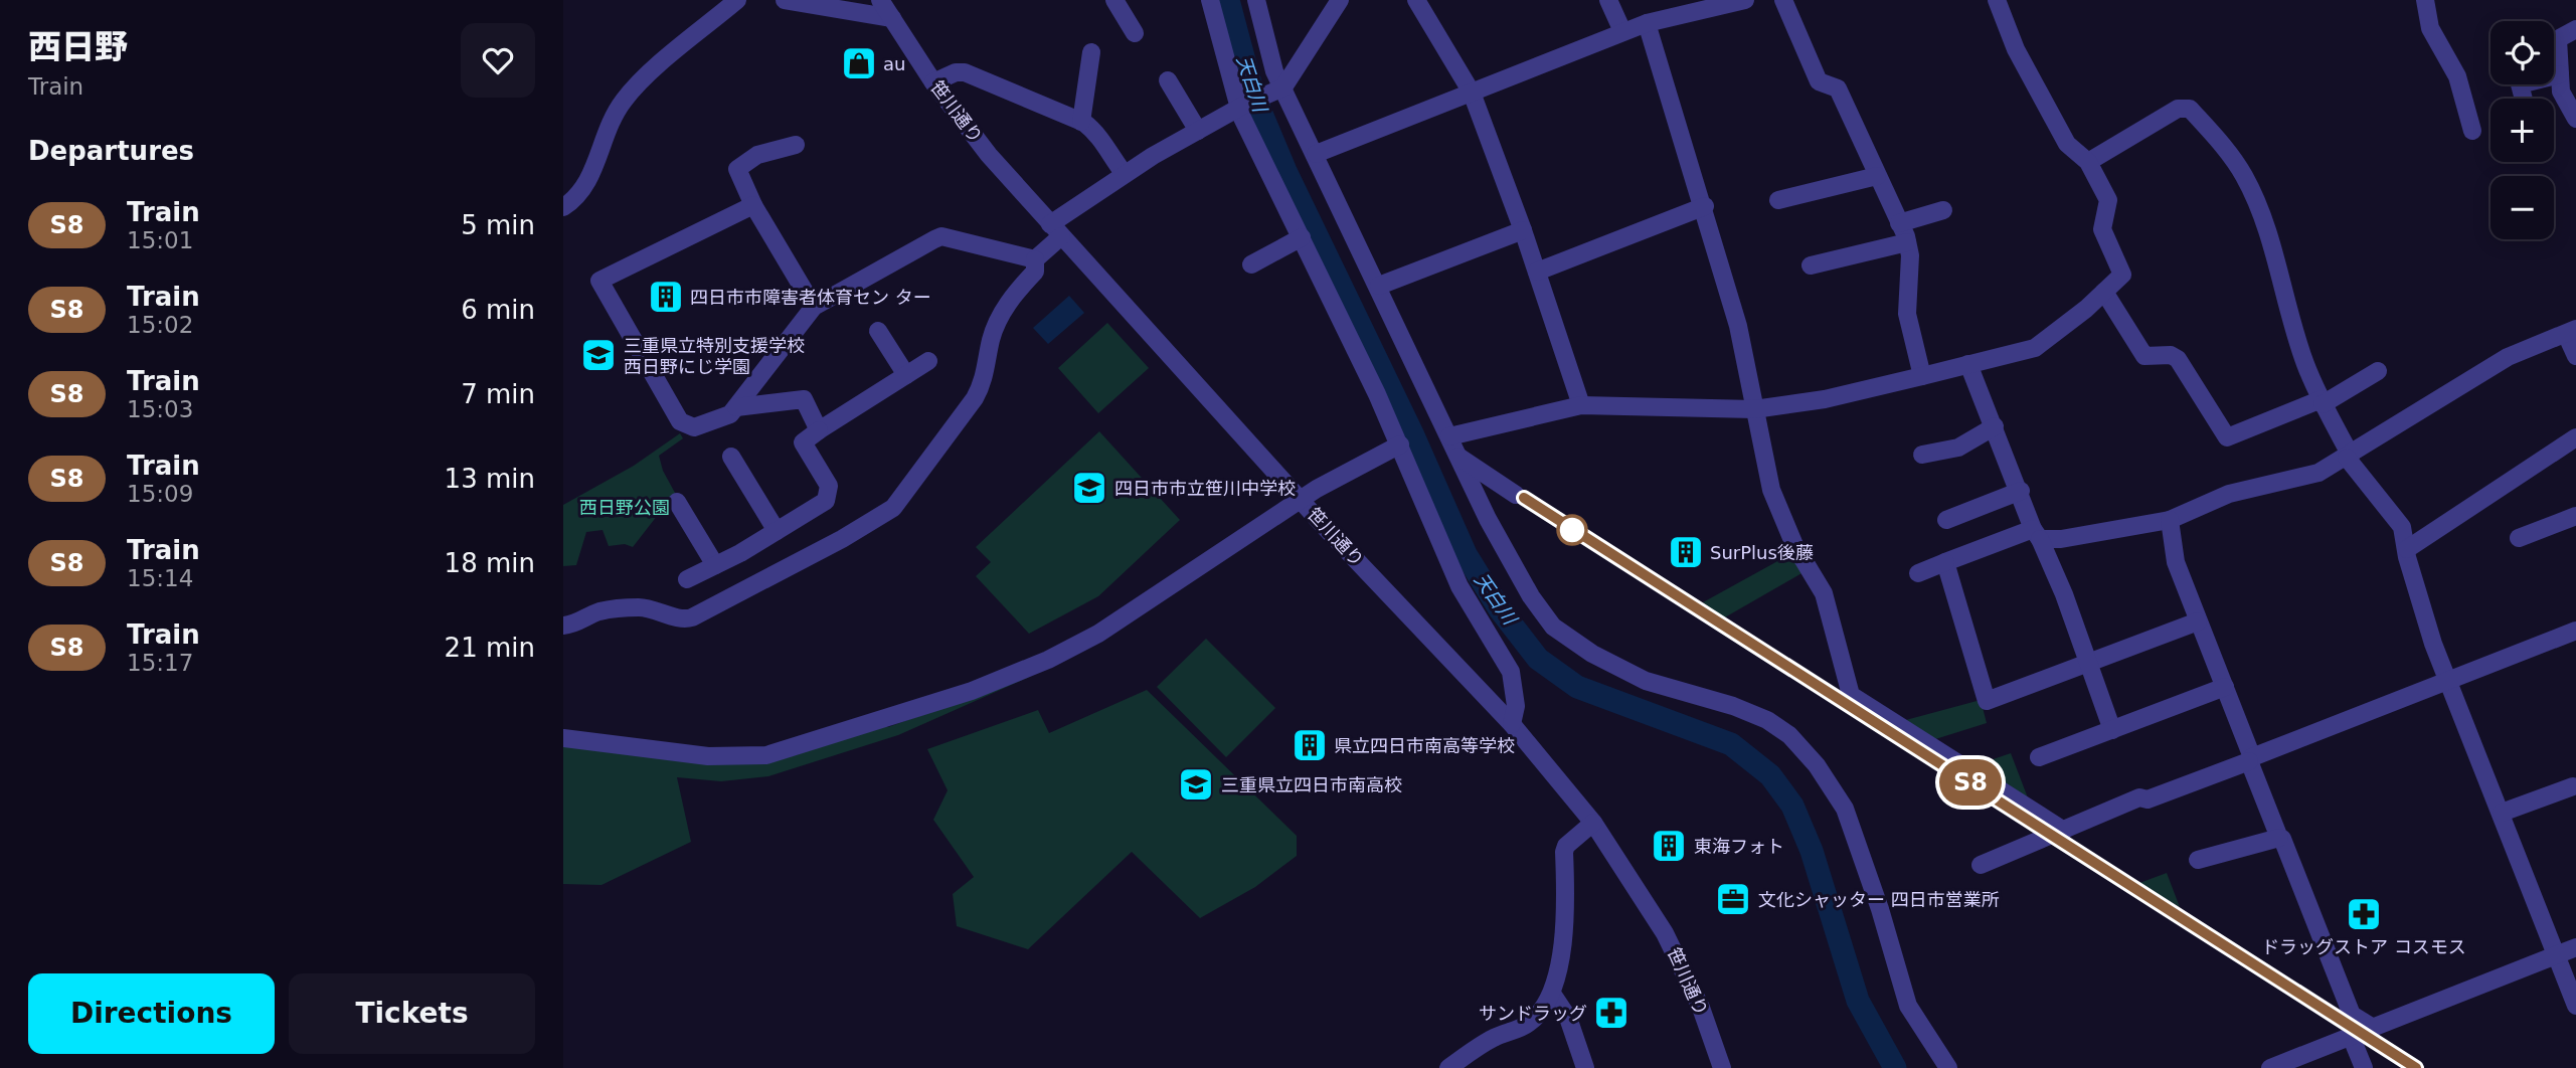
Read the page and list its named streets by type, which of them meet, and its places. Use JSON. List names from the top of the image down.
{
  "streets": {
    "street": ["笹川通り"]
  },
  "water": ["天白川"],
  "parks": ["西日野公園"],
  "places": {
    "shop": ["au"],
    "building": [
      "四日市市障害者体育セン ター",
      "SurPlus後藤",
      "県立四日市南高等学校",
      "東海フォト"
    ],
    "school or university": ["三重県立特別支援学校 西日野にじ学園", "四日市市立笹川中学校", "三重県立四日市南高校"],
    "office": ["文化シャッター 四日市営業所"],
    "pharmacy": ["ドラッグストア コスモス", "サンドラッグ"]
  },
  "page": {
    "heading": [
      ["西日野", "Train"],
      "Departures"
    ],
    "on_map": "S8",
    "map_buttons": ["+", "−"],
    "list": [
      {
        "mark": "S8",
        "name": "Train",
        "note": "15:01",
        "value": "5 min"
      },
      {
        "mark": "S8",
        "name": "Train",
        "note": "15:02",
        "value": "6 min"
      },
      {
        "mark": "S8",
        "name": "Train",
        "note": "15:03",
        "value": "7 min"
      },
      {
        "mark": "S8",
        "name": "Train",
        "note": "15:09",
        "value": "13 min"
      },
      {
        "mark": "S8",
        "name": "Train",
        "note": "15:14",
        "value": "18 min"
      },
      {
        "mark": "S8",
        "name": "Train",
        "note": "15:17",
        "value": "21 min"
      }
    ],
    "buttons": ["Directions", "Tickets"]
  }
}
